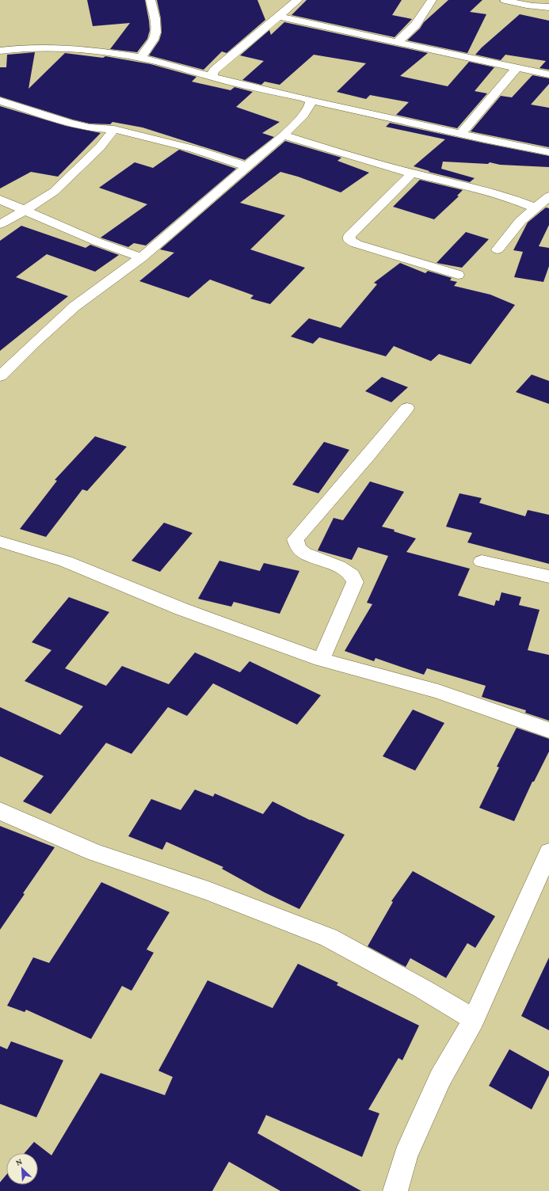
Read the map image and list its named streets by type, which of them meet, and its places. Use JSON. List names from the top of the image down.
{
  "north": "top left"
}
